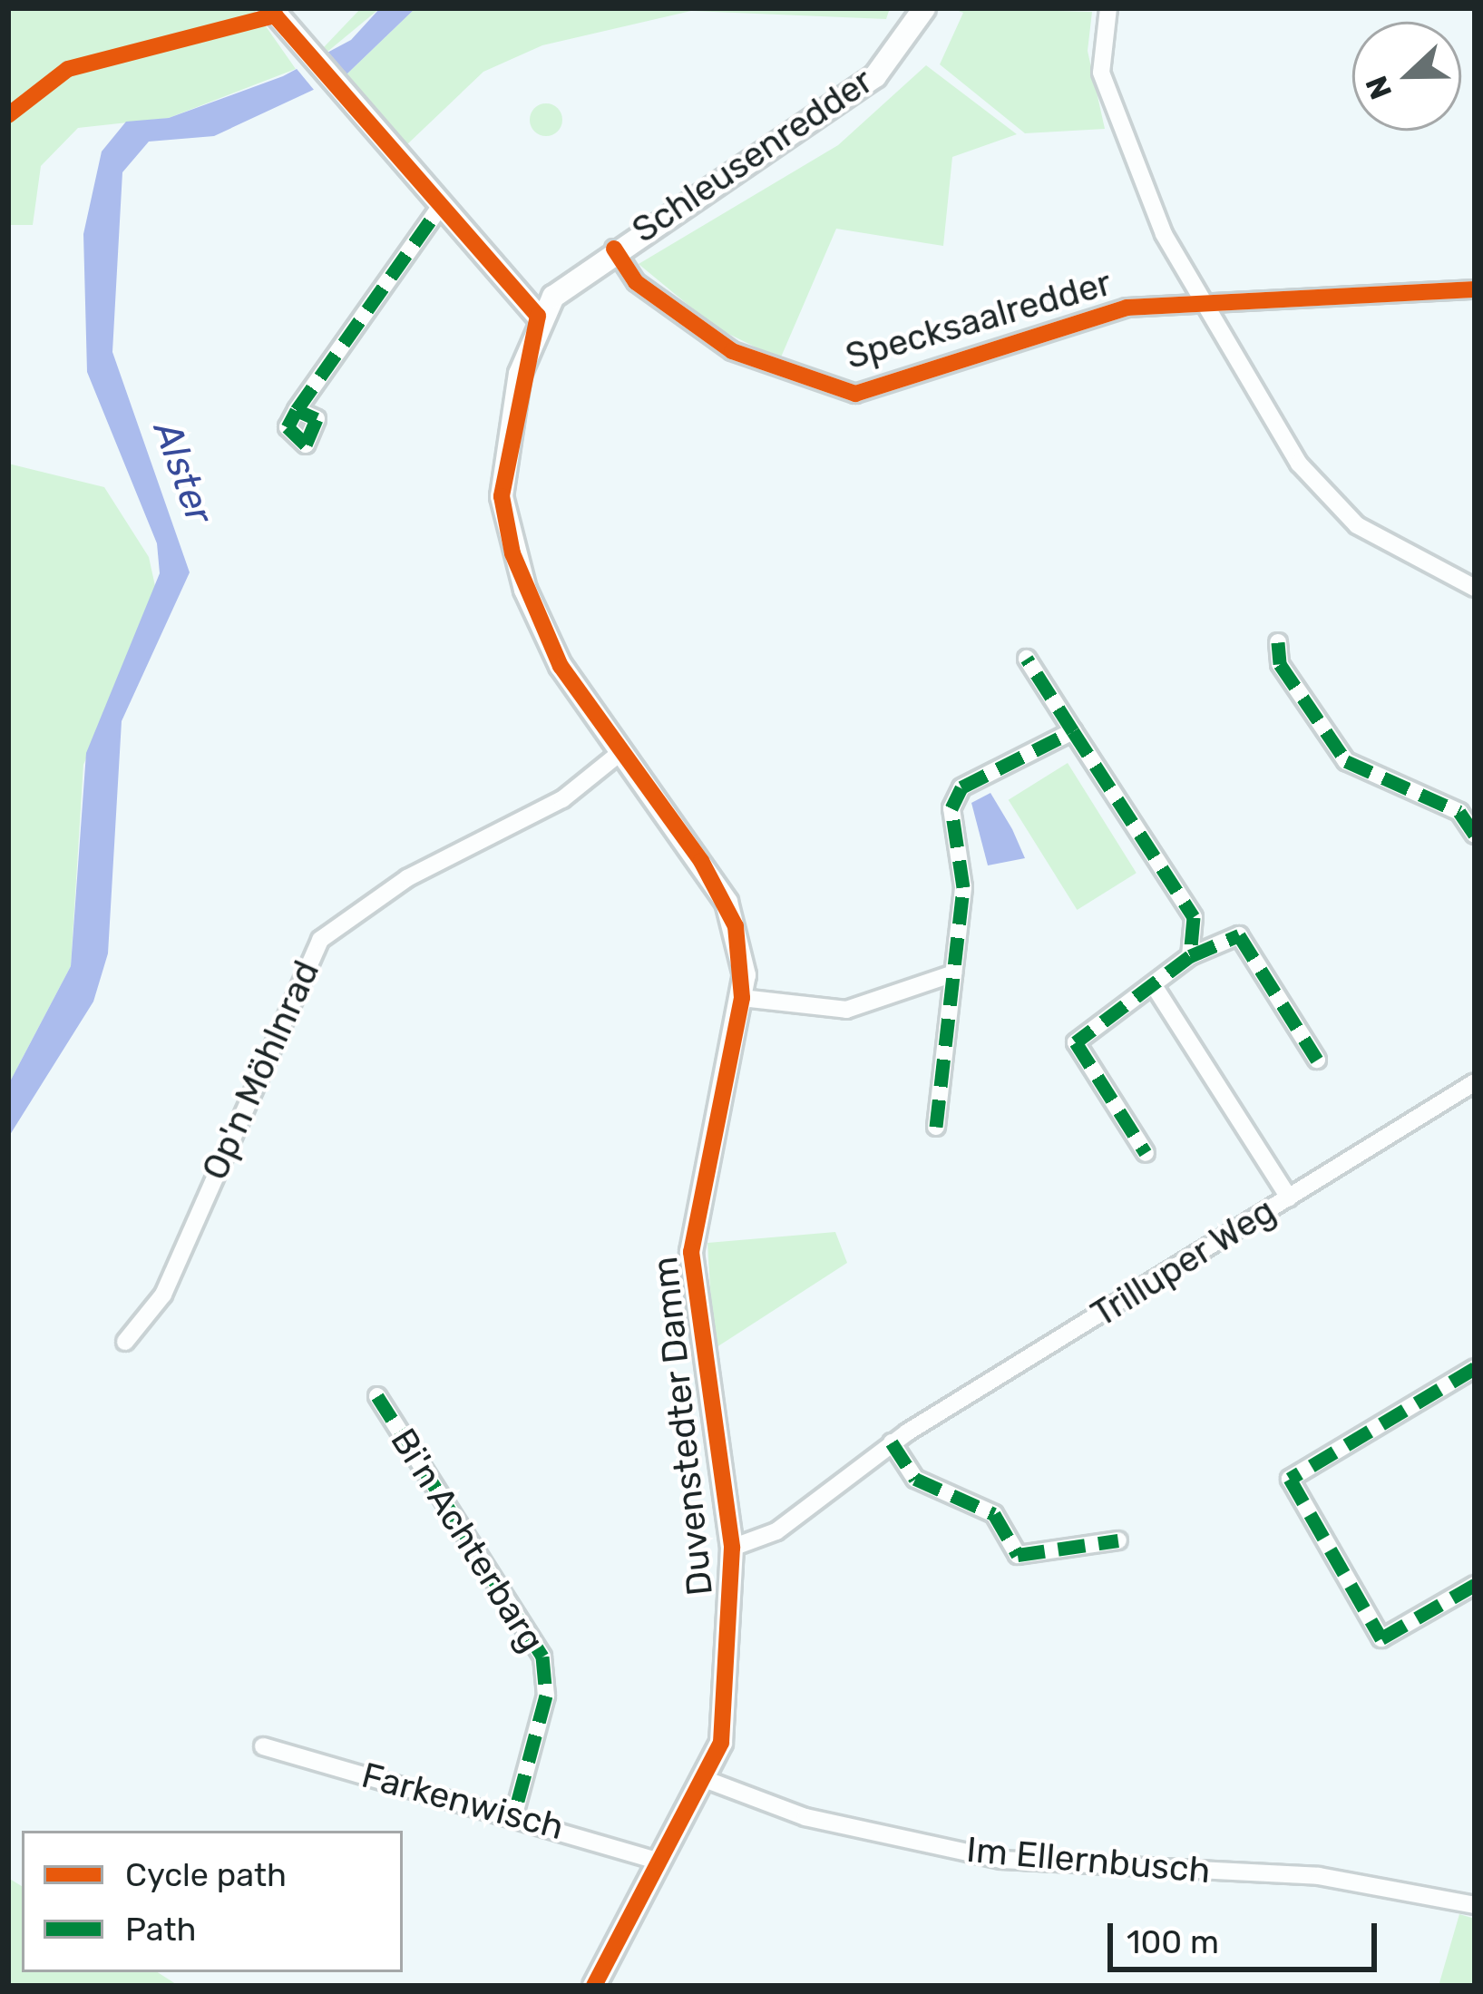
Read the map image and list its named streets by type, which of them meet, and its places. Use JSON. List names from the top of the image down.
{
  "streets": {
    "street": [
      "Schleusenredder",
      "Specksaalredder",
      "Op'n Möhlnrad",
      "Trilluper Weg",
      "Duvenstedter Damm",
      "Bi'n Achterbarg",
      "Farkenwisch",
      "Im Ellernbusch"
    ]
  },
  "crossings": [
    ["Schleusenredder", "Specksaalredder"],
    ["Op'n Möhlnrad", "Duvenstedter Damm"],
    ["Trilluper Weg", "Duvenstedter Damm"],
    ["Duvenstedter Damm", "Farkenwisch"],
    ["Duvenstedter Damm", "Im Ellernbusch"],
    ["Bi'n Achterbarg", "Farkenwisch"]
  ],
  "water": ["Alster"],
  "legend": ["Cycle path", "Path"],
  "scale_bar": "100 m",
  "north": "left"
}
